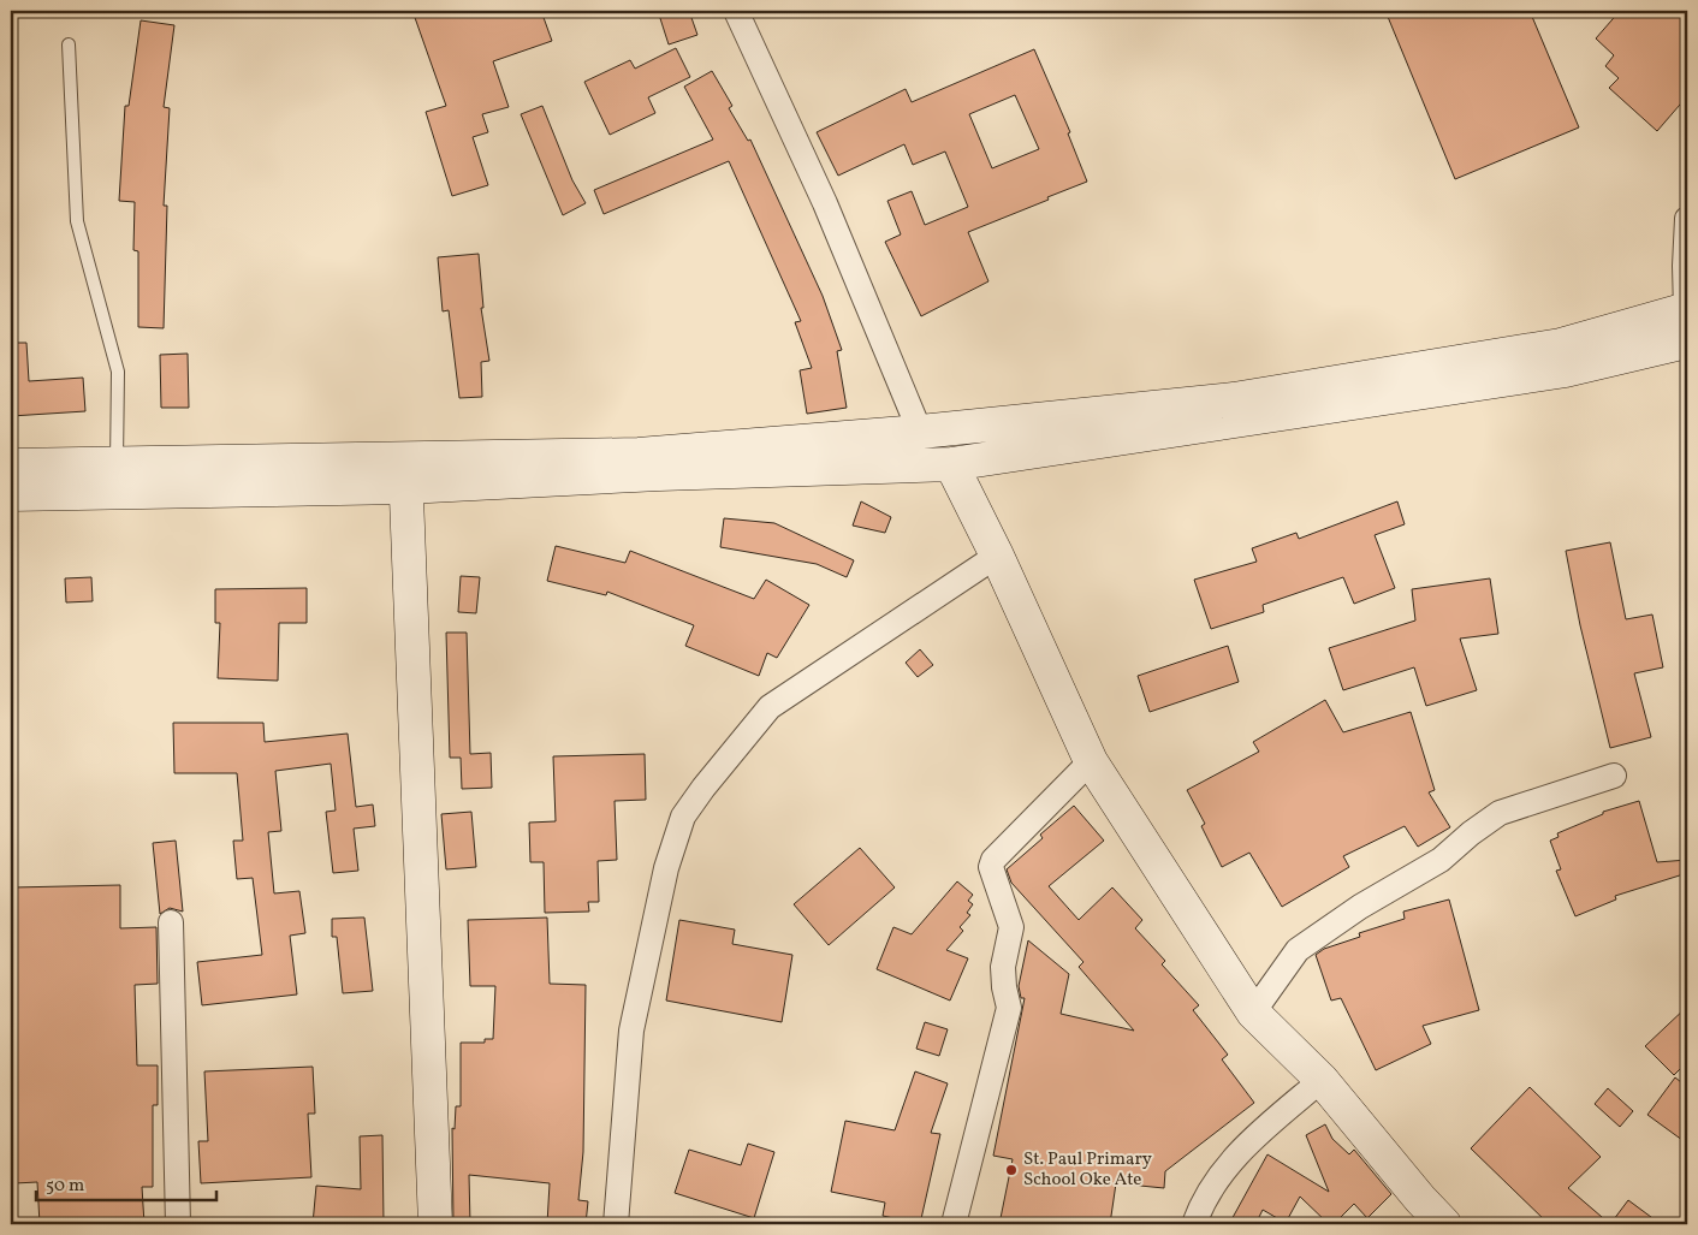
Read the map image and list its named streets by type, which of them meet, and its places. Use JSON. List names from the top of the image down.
{
  "places": ["St. Paul Primary School Oke Ate"],
  "scale_bar": "50 m"
}
